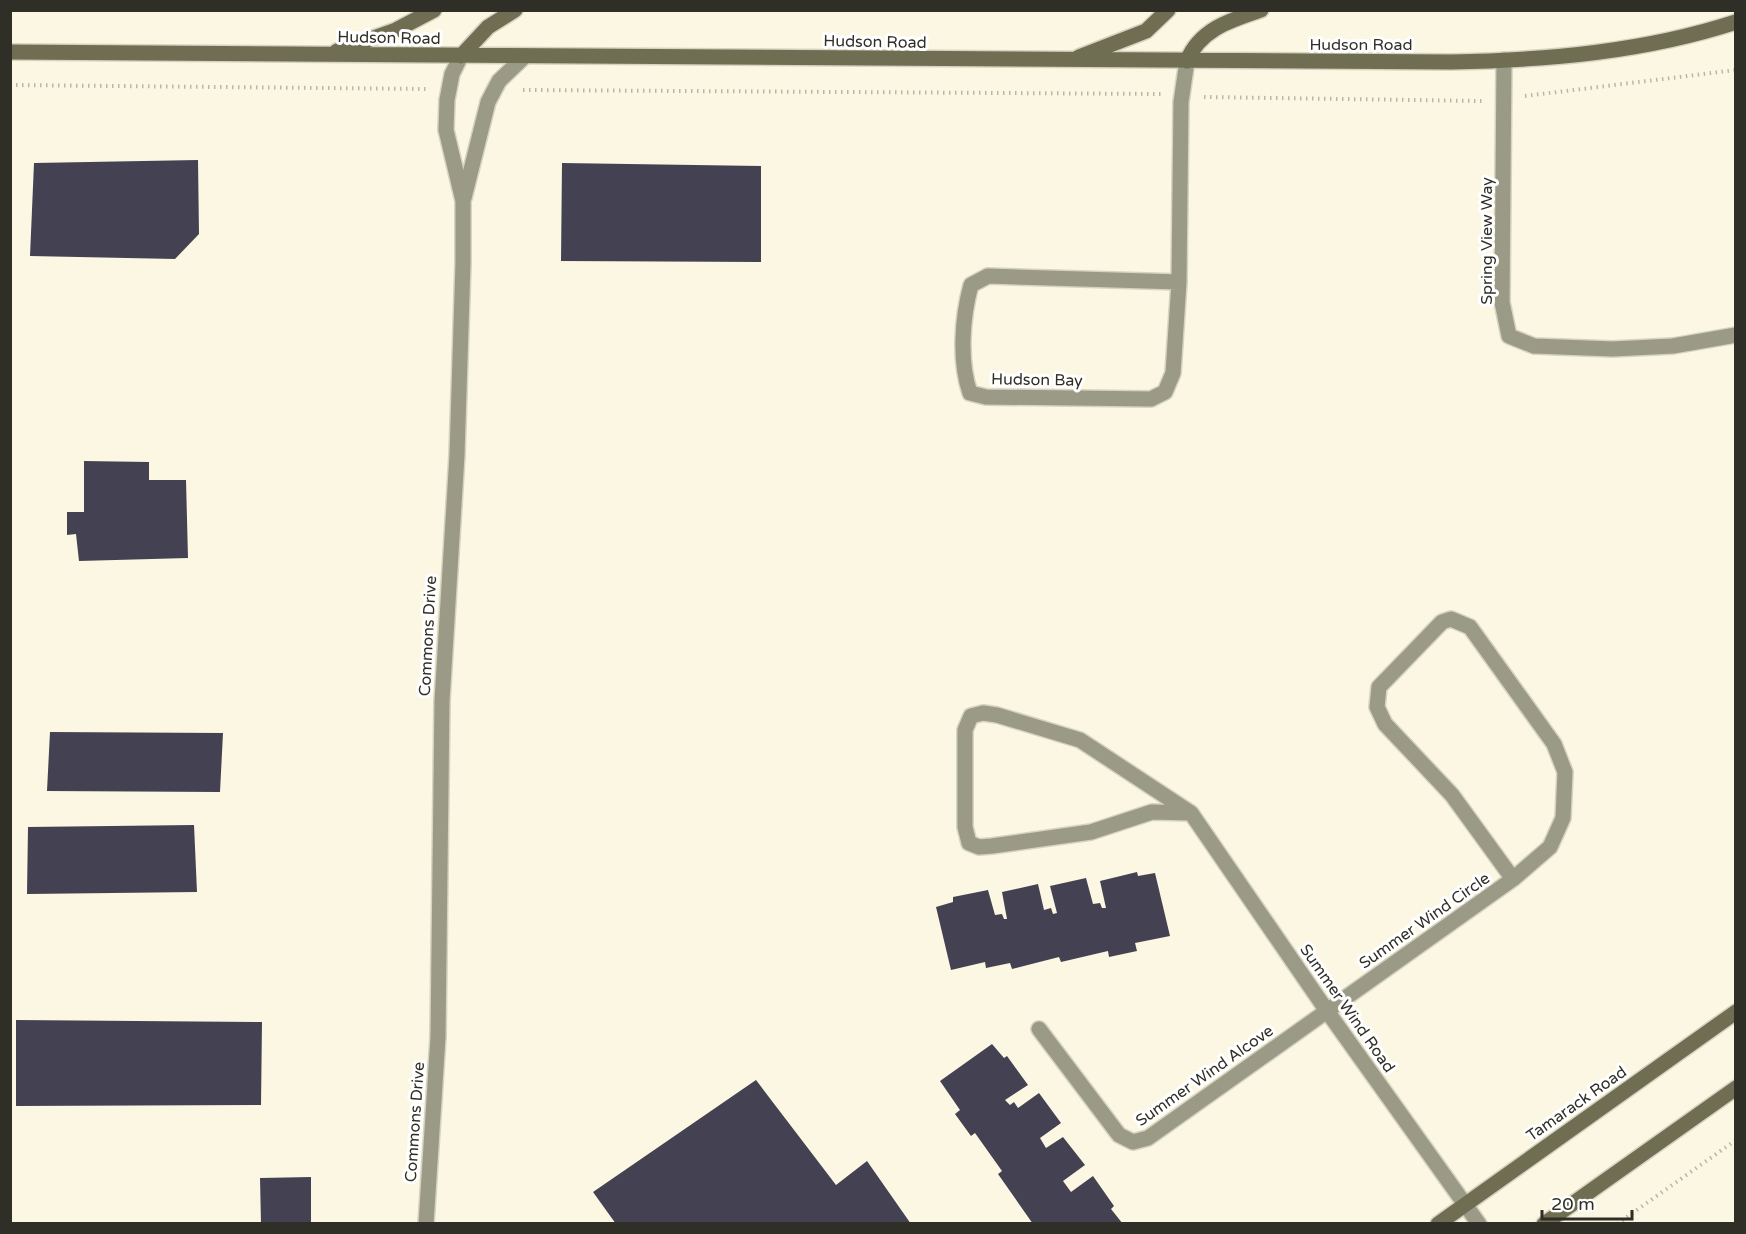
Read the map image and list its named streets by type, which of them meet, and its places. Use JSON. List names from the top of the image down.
{
  "streets": {
    "street": [
      "Hudson Road",
      "Spring View Way",
      "Hudson Bay",
      "Commons Drive",
      "Summer Wind Circle",
      "Summer Wind Road",
      "Summer Wind Alcove",
      "Tamarack Road"
    ]
  },
  "crossings": [
    ["Hudson Road", "Spring View Way"],
    ["Hudson Road", "Hudson Bay"],
    ["Hudson Road", "Commons Drive"],
    ["Summer Wind Circle", "Summer Wind Road"],
    ["Summer Wind Circle", "Summer Wind Alcove"],
    ["Summer Wind Road", "Summer Wind Alcove"],
    ["Summer Wind Road", "Tamarack Road"]
  ],
  "scale_bar": "20 m"
}
